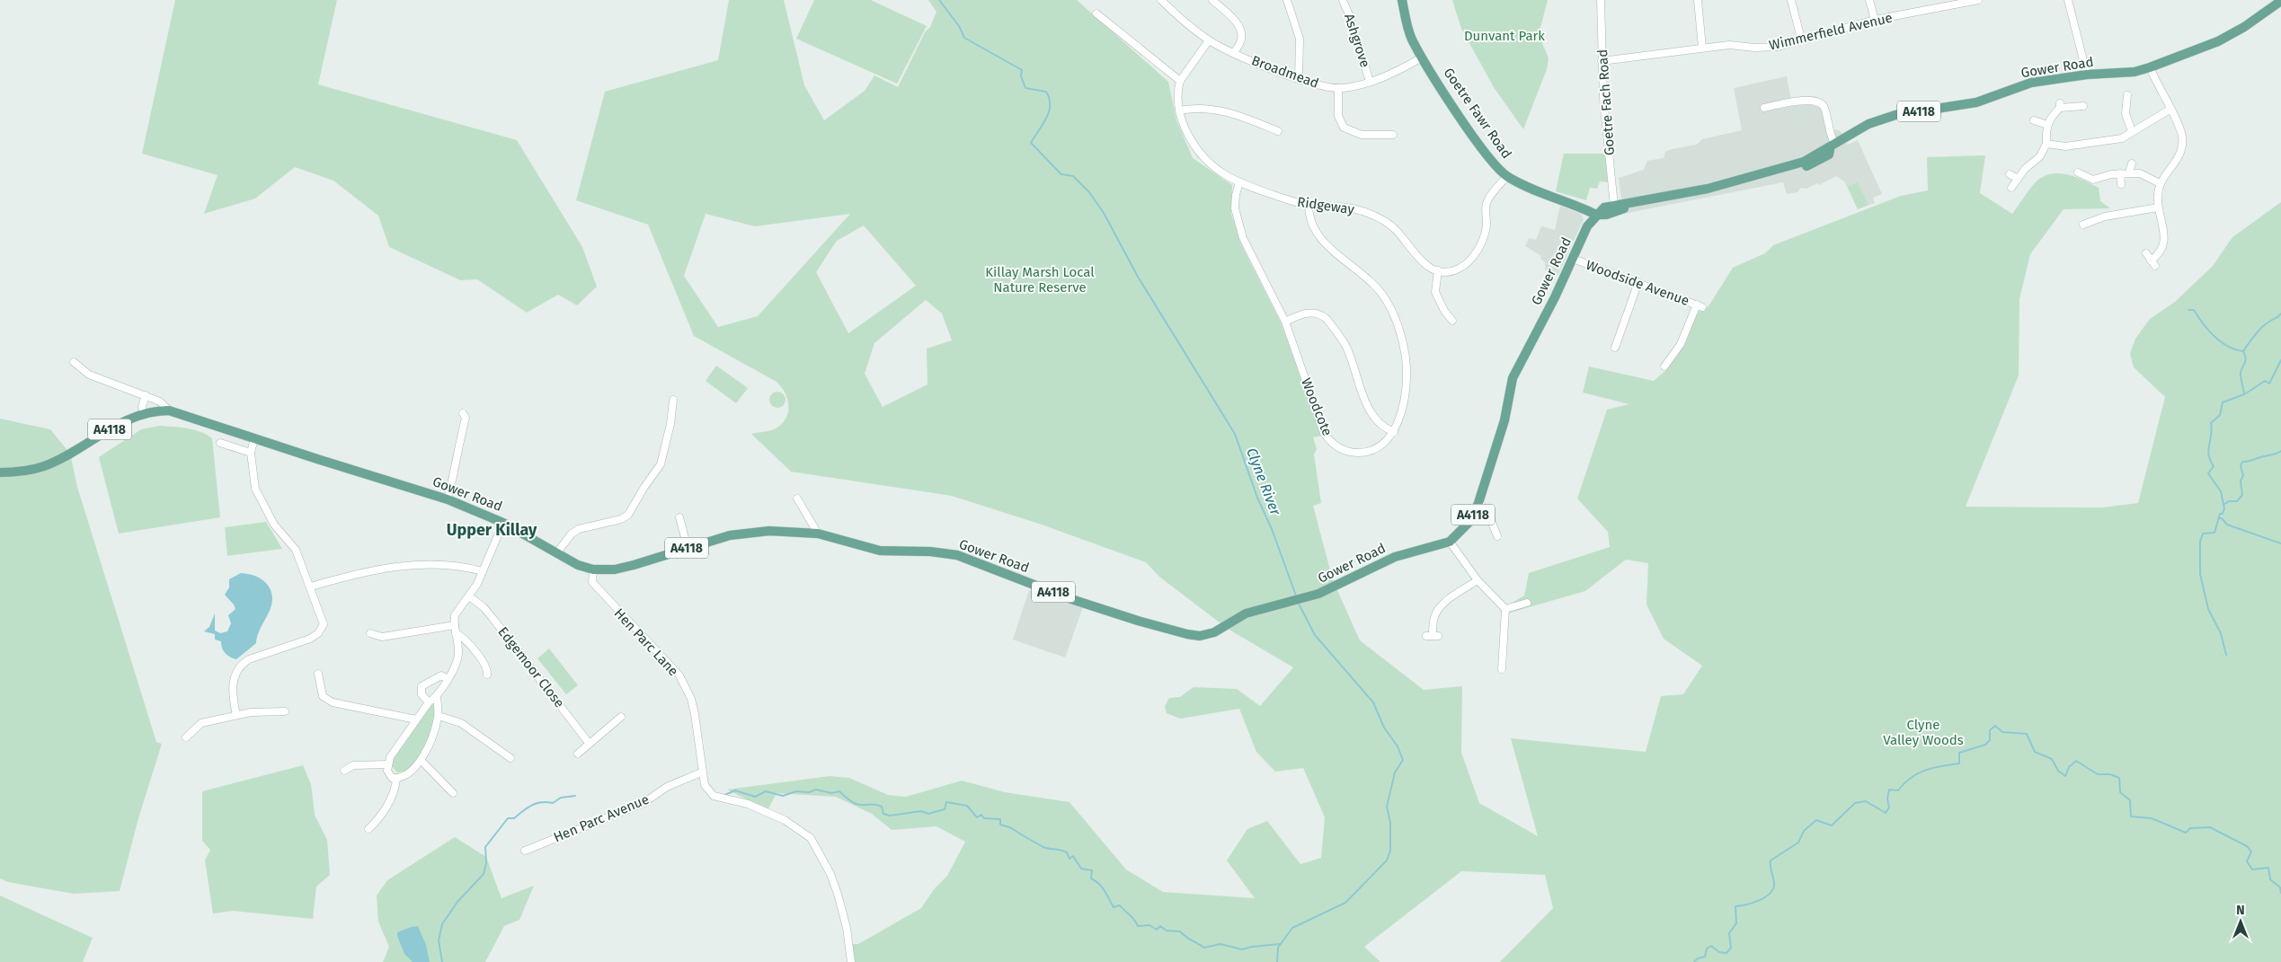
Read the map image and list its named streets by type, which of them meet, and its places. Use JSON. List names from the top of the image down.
{
  "streets": {
    "main road": ["Gower Road", "A4118", "Goetre Fawr Road"],
    "street": [
      "Wimmerfield Avenue",
      "Ashgrove",
      "Broadmead",
      "Goetre Fach Road",
      "Ridgeway",
      "Woodside Avenue",
      "Woodcote",
      "Hen Parc Lane",
      "Edgemoor Close",
      "Hen Parc Avenue"
    ]
  },
  "crossings": [
    ["Wimmerfield Avenue", "Goetre Fach Road"],
    ["Ashgrove", "Broadmead"],
    ["Gower Road", "Goetre Fach Road"],
    ["Gower Road", "A4118"],
    ["Gower Road", "Goetre Fawr Road"],
    ["Gower Road", "Woodside Avenue"],
    ["Gower Road", "Hen Parc Lane"],
    ["Broadmead", "Goetre Fawr Road"],
    ["Ridgeway", "Woodcote"],
    ["Hen Parc Lane", "Hen Parc Avenue"]
  ],
  "districts": ["Upper Killay"],
  "water": ["Clyne River"],
  "parks": ["Dunvant Park", "Killay Marsh Local Nature Reserve", "Clyne Valley Woods"],
  "north": "top"
}
